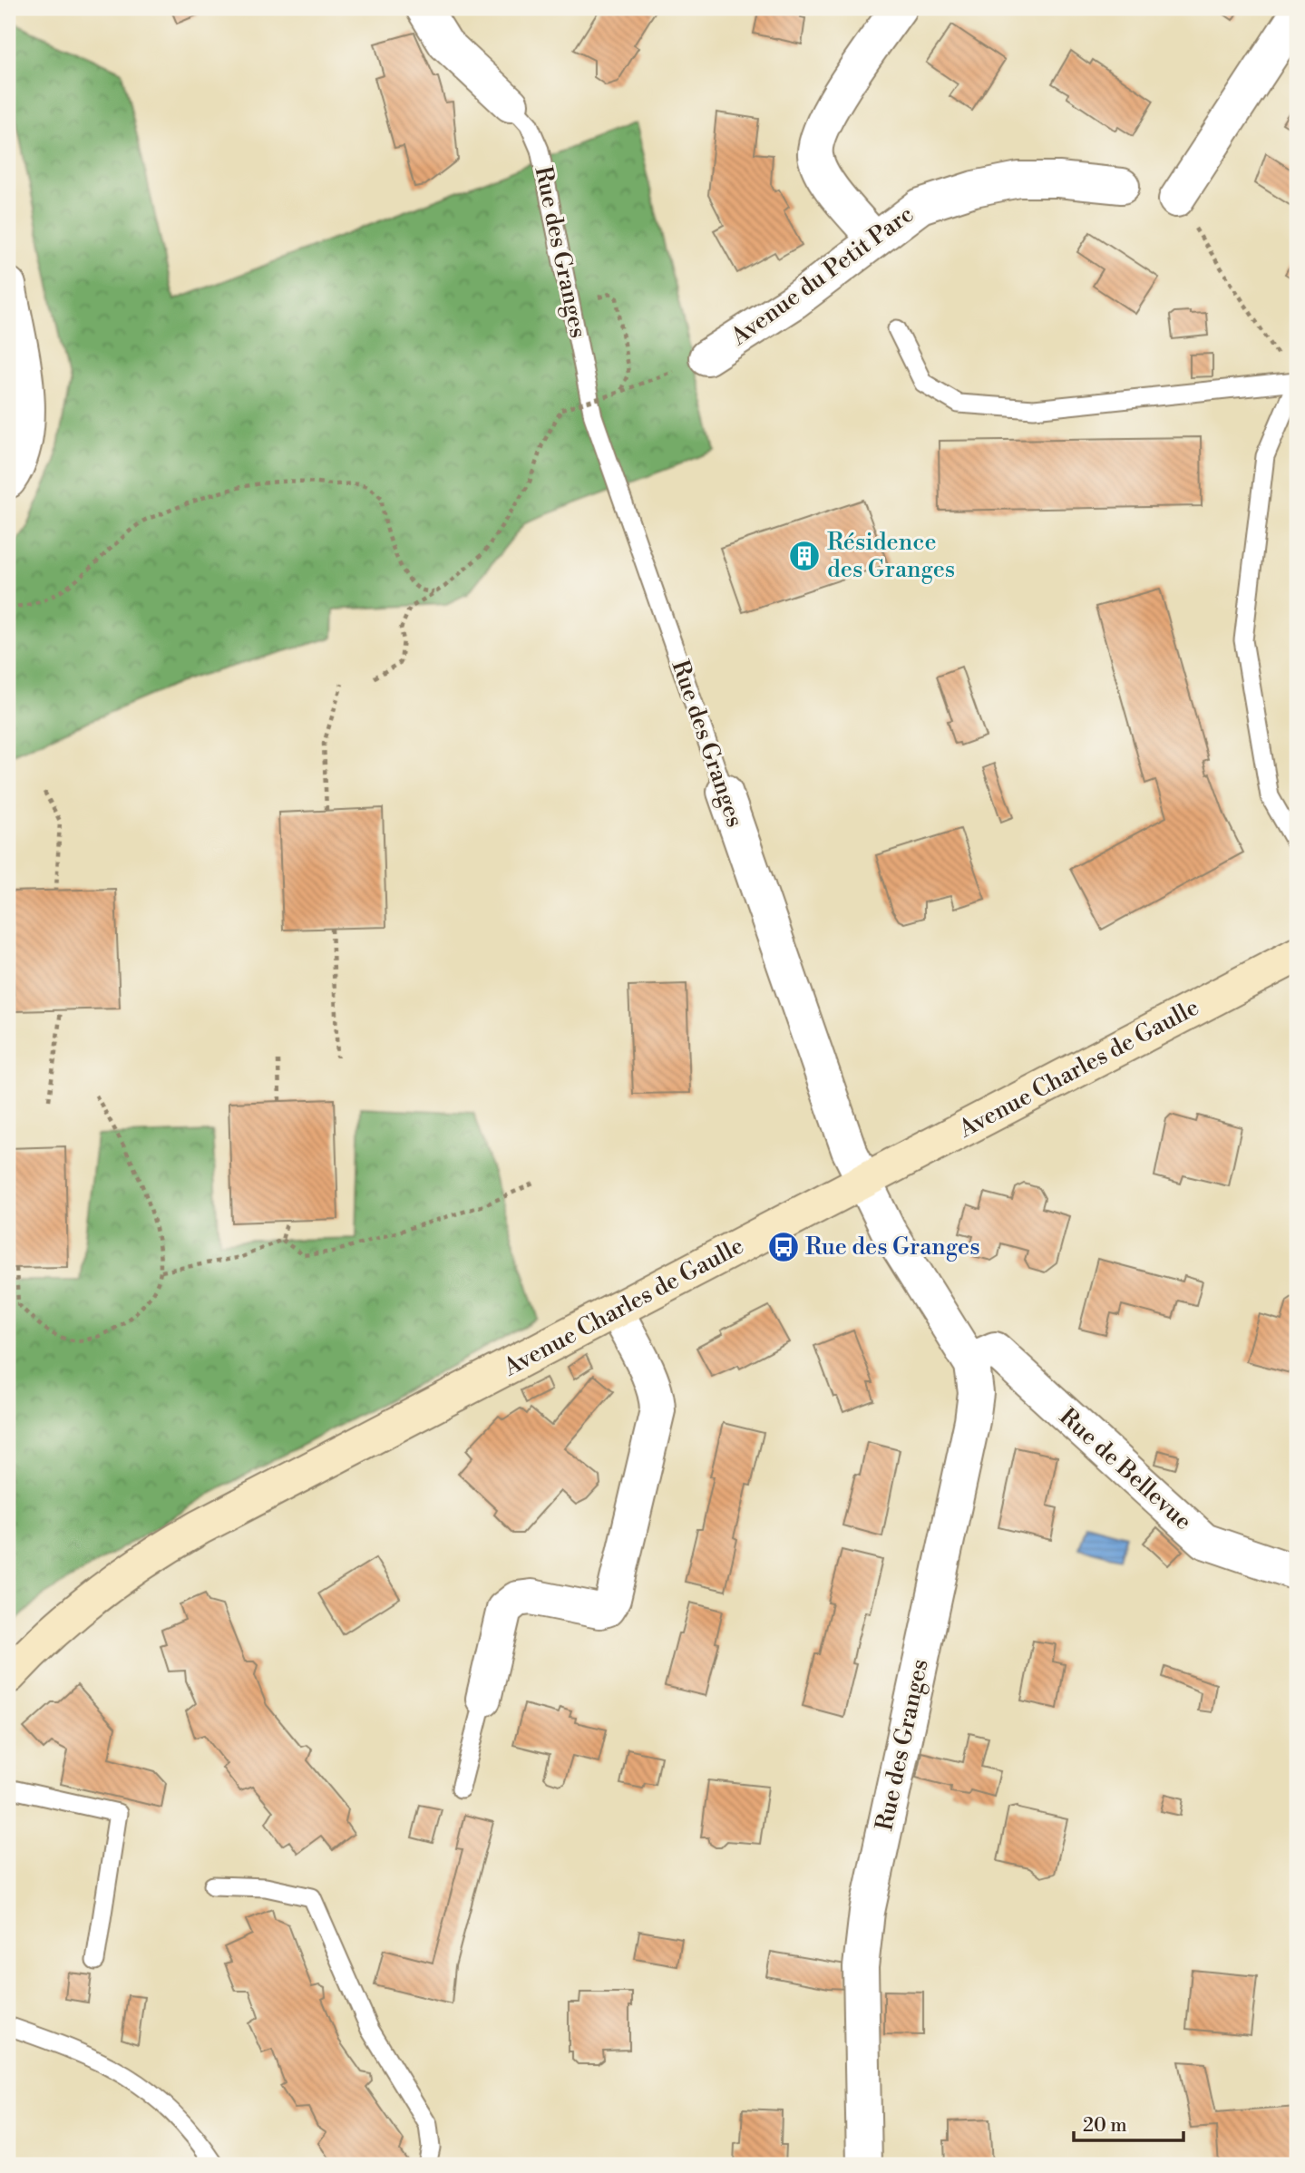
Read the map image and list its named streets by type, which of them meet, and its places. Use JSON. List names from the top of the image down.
{
  "streets": {
    "main road": ["Avenue Charles de Gaulle"],
    "street": ["Rue des Granges", "Avenue du Petit Parc", "Rue de Bellevue"]
  },
  "crossings": [
    ["Rue des Granges", "Avenue Charles de Gaulle"],
    ["Rue des Granges", "Rue de Bellevue"]
  ],
  "places": {
    "building": ["Résidence des Granges"],
    "bus stop": ["Rue des Granges"]
  },
  "scale_bar": "20 m"
}
